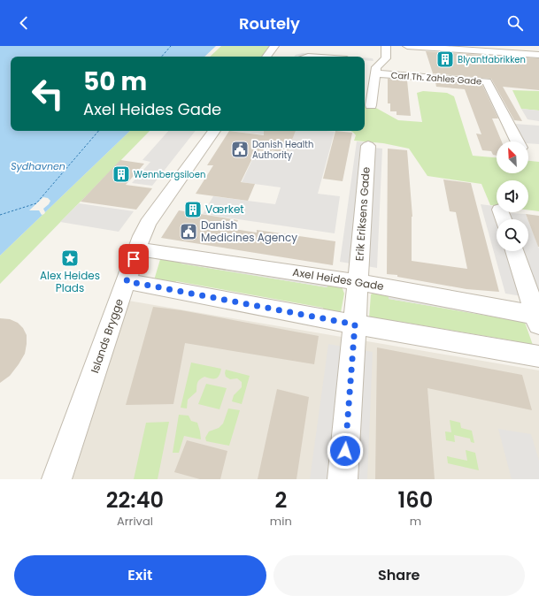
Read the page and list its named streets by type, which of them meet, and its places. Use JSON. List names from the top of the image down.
{
  "streets": {
    "street": [
      "Carl Th. Zahles Gade",
      "Erik Eriksens Gade",
      "Axel Heides Gade",
      "Islands Brygge"
    ]
  },
  "crossings": [
    ["Erik Eriksens Gade", "Axel Heides Gade"],
    ["Axel Heides Gade", "Islands Brygge"]
  ],
  "water": ["Sydhavnen"],
  "places": {
    "building": ["Blyantfabrikken", "Wennbergsiloen", "Værket"],
    "public building": ["Danish Health Authority", "Danish Medicines Agency"],
    "place": ["Alex Heides Plads"]
  },
  "north": "top left",
  "page": {
    "header": "Routely",
    "turn": ["50 m", "Axel Heides Gade"],
    "eta": [
      "22:40",
      "Arrival",
      "2",
      "min",
      "160",
      "m"
    ],
    "buttons": ["Exit", "Share"]
  }
}
